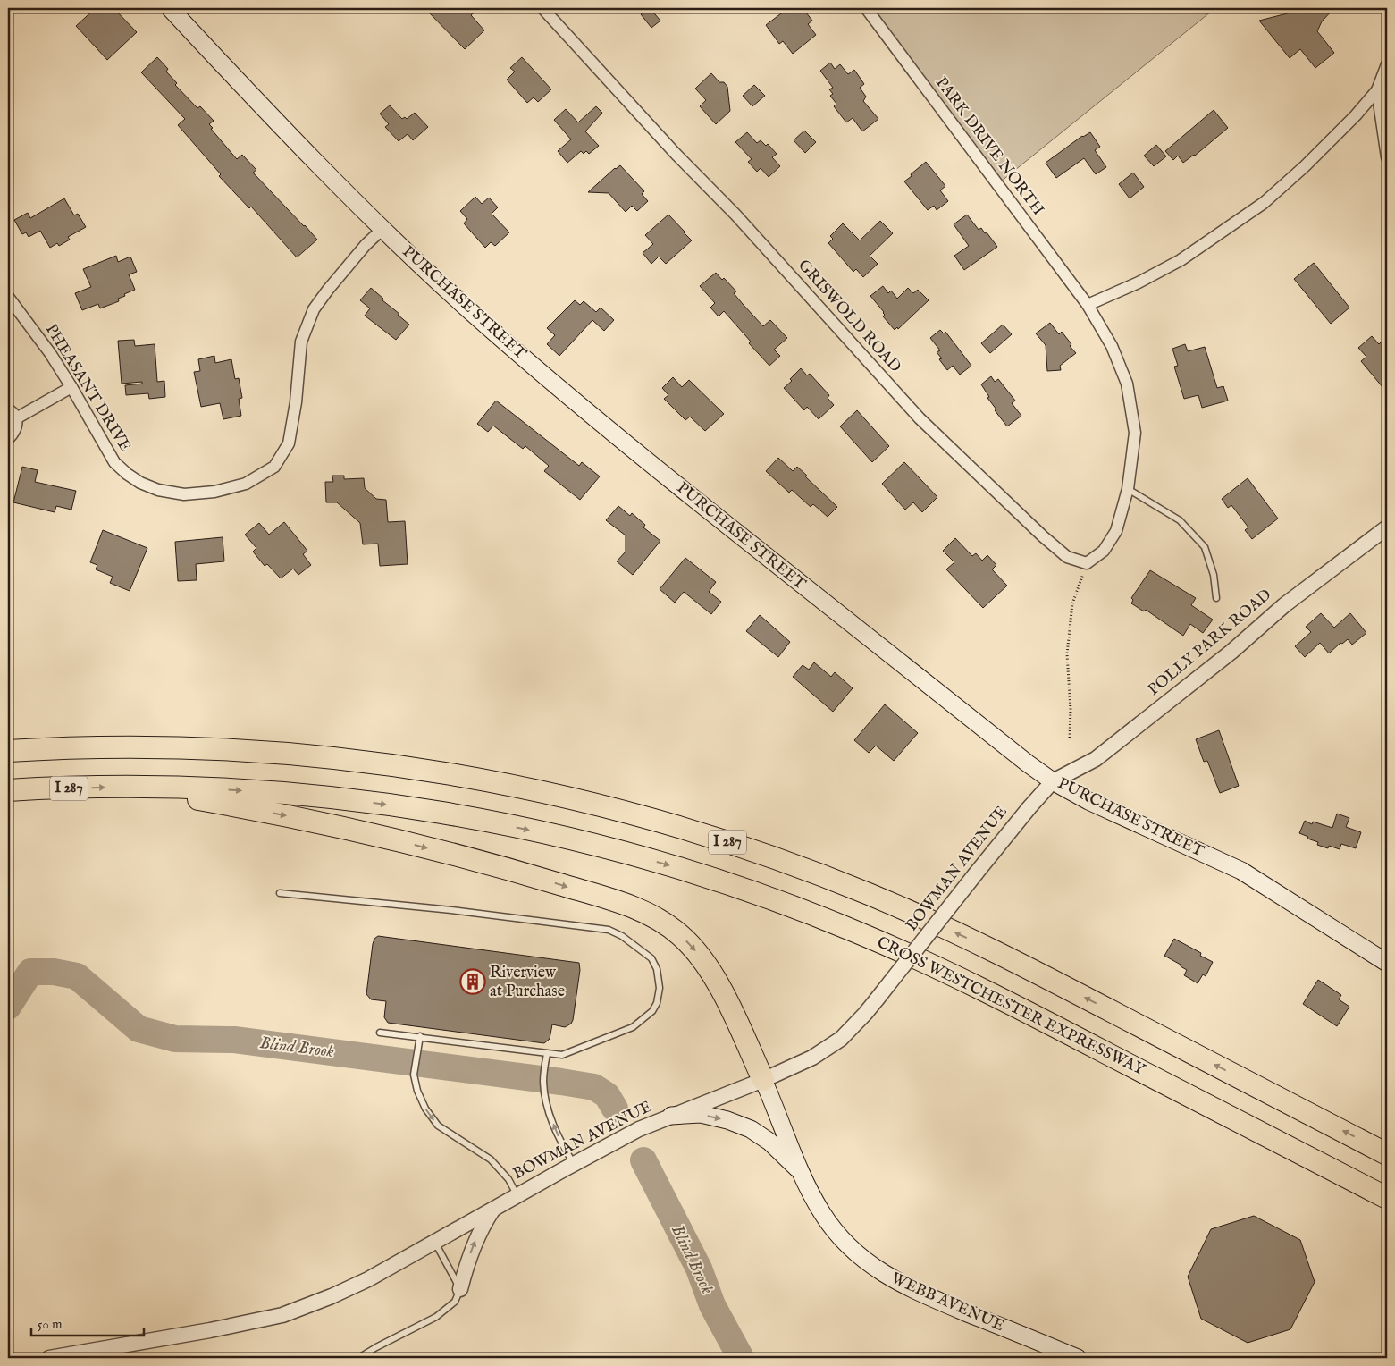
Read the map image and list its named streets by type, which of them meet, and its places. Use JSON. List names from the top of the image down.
{
  "streets": {
    "highway": ["I 287", "CROSS WESTCHESTER EXPRESSWAY"],
    "main road": ["PURCHASE STREET", "WEBB AVENUE"],
    "street": [
      "PARK DRIVE NORTH",
      "GRISWOLD ROAD",
      "PHEASANT DRIVE",
      "POLLY PARK ROAD",
      "BOWMAN AVENUE"
    ]
  },
  "crossings": [
    ["PURCHASE STREET", "PHEASANT DRIVE"],
    ["PURCHASE STREET", "POLLY PARK ROAD"],
    ["PURCHASE STREET", "BOWMAN AVENUE"],
    ["POLLY PARK ROAD", "BOWMAN AVENUE"],
    ["BOWMAN AVENUE", "WEBB AVENUE"]
  ],
  "water": ["Blind Brook"],
  "places": {
    "building": ["Riverview at Purchase"]
  },
  "scale_bar": "50 m"
}
